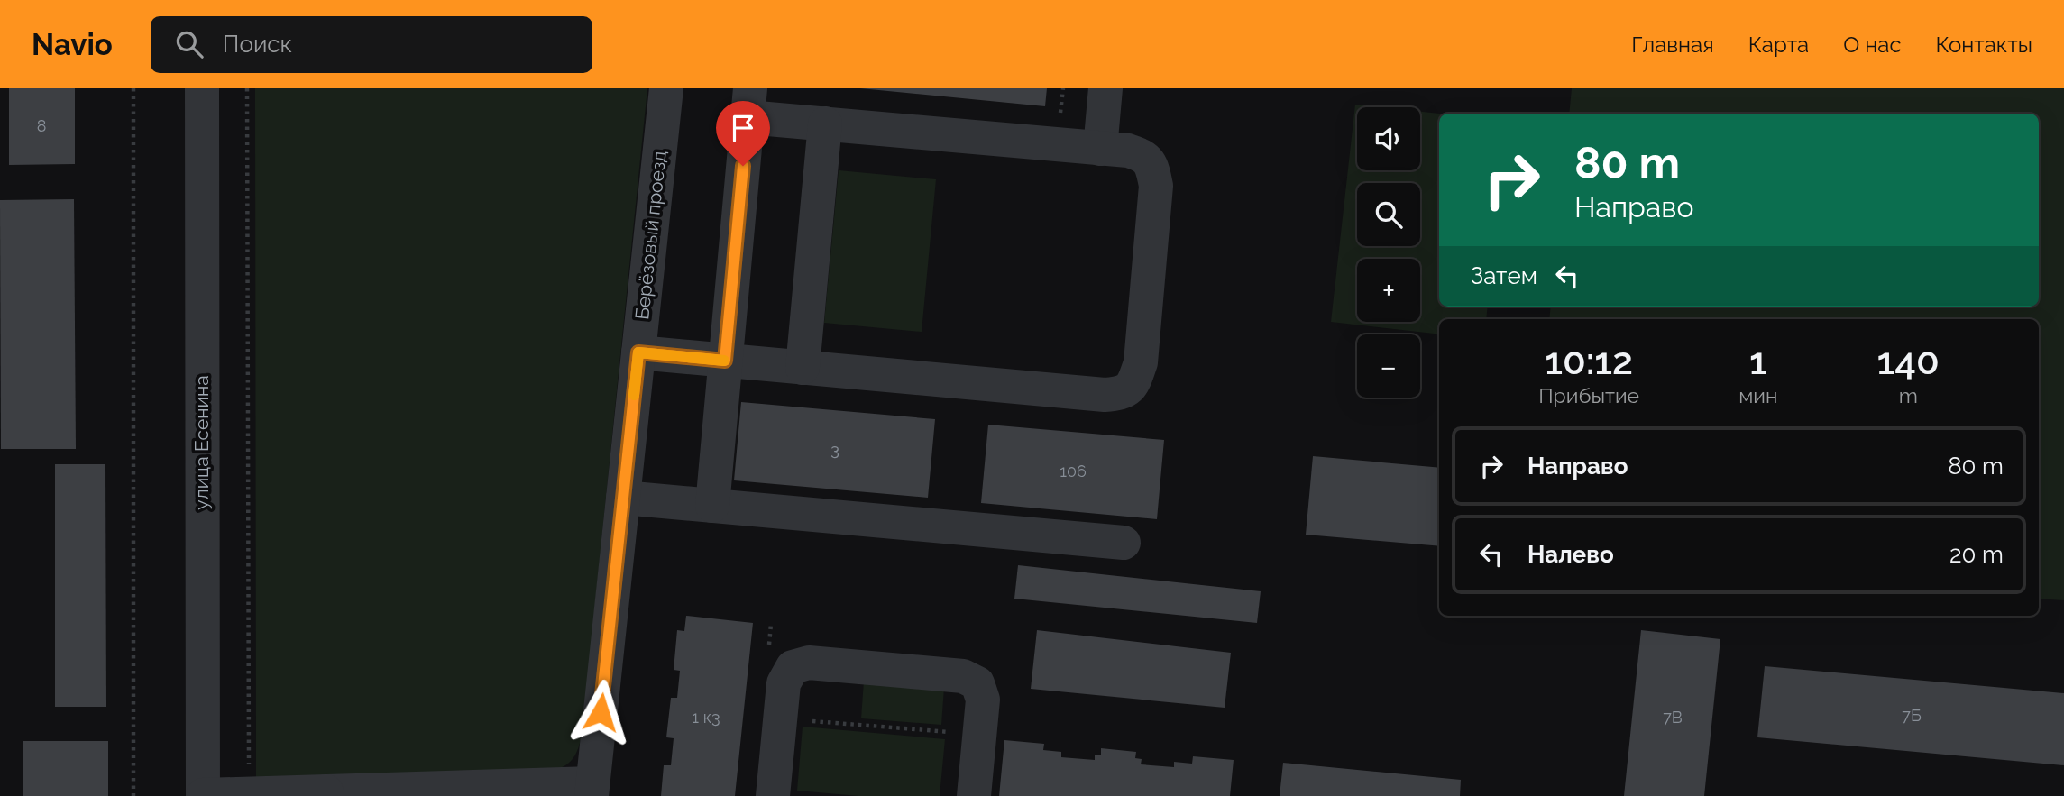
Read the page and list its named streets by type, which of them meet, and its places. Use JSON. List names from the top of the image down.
{
  "streets": {
    "street": ["Берёзовый проезд", "улица Есенина"]
  },
  "house_numbers": [
    "8",
    "3",
    "106",
    "7Б",
    "1 к3",
    "7В"
  ],
  "page": {
    "header": "Navio",
    "search": "Поиск",
    "nav": [
      "Главная",
      "Карта",
      "О нас",
      "Контакты"
    ],
    "map_buttons": ["+", "−"],
    "turn": ["80 m", "Направо"],
    "then": "Затем",
    "eta": [
      "10:12",
      "Прибытие",
      "1",
      "мин",
      "140",
      "m"
    ],
    "list": [
      {
        "name": "Направо",
        "value": "80 m"
      },
      {
        "name": "Налево",
        "value": "20 m"
      }
    ]
  }
}
